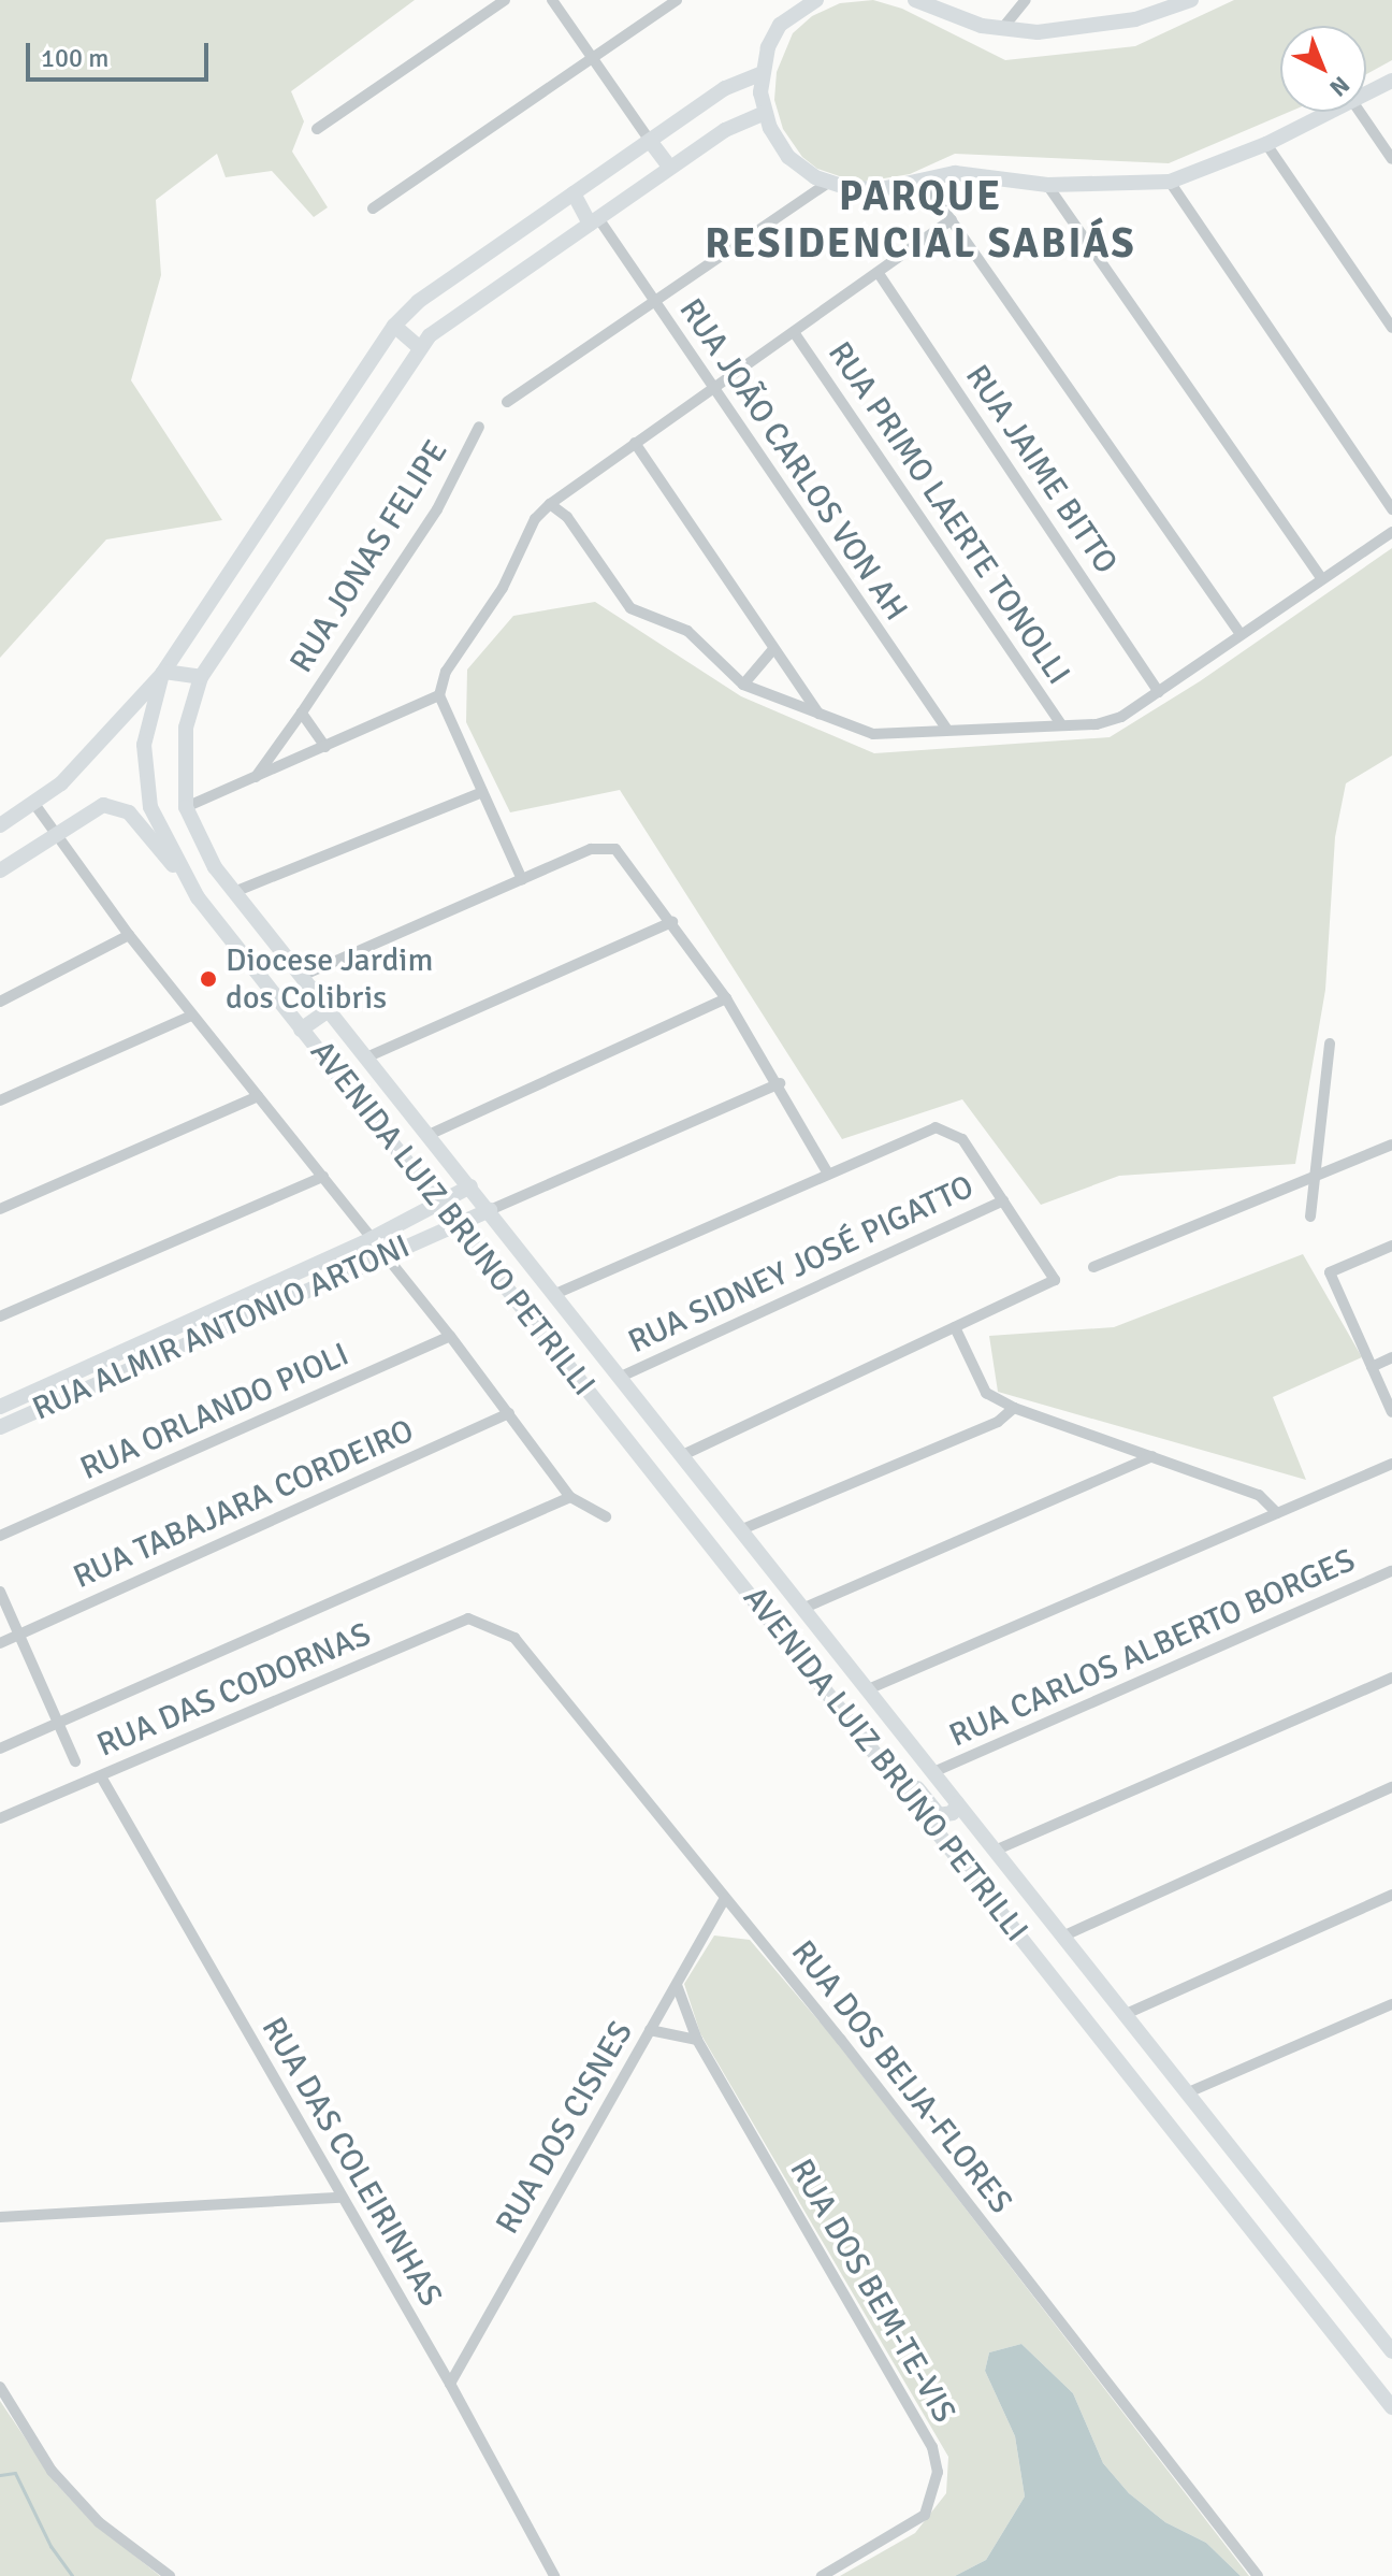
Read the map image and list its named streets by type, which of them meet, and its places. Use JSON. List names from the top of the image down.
{
  "streets": {
    "main road": ["AVENIDA LUIZ BRUNO PETRILLI", "RUA ALMIR ANTONIO ARTONI"],
    "street": [
      "RUA JOÃO CARLOS VON AH",
      "RUA JAIME BITTO",
      "RUA PRIMO LAERTE TONOLLI",
      "RUA JONAS FELIPE",
      "RUA SIDNEY JOSÉ PIGATTO",
      "RUA ORLANDO PIOLI",
      "RUA TABAJARA CORDEIRO",
      "RUA CARLOS ALBERTO BORGES",
      "RUA DAS CODORNAS",
      "RUA DOS BEIJA-FLORES",
      "RUA DOS CISNES",
      "RUA DAS COLEIRINHAS",
      "RUA DOS BEM-TE-VIS"
    ]
  },
  "crossings": [
    ["RUA JOÃO CARLOS VON AH", "AVENIDA LUIZ BRUNO PETRILLI"],
    ["AVENIDA LUIZ BRUNO PETRILLI", "RUA SIDNEY JOSÉ PIGATTO"],
    ["AVENIDA LUIZ BRUNO PETRILLI", "RUA ALMIR ANTONIO ARTONI"],
    ["AVENIDA LUIZ BRUNO PETRILLI", "RUA CARLOS ALBERTO BORGES"],
    ["RUA DAS CODORNAS", "RUA DOS BEIJA-FLORES"],
    ["RUA DAS CODORNAS", "RUA DAS COLEIRINHAS"],
    ["RUA DOS BEIJA-FLORES", "RUA DOS CISNES"],
    ["RUA DOS CISNES", "RUA DAS COLEIRINHAS"],
    ["RUA DOS CISNES", "RUA DOS BEM-TE-VIS"]
  ],
  "districts": ["PARQUE RESIDENCIAL SABIÁS"],
  "places": ["Diocese Jardim dos Colibris"],
  "scale_bar": "100 m",
  "north": "bottom right"
}
